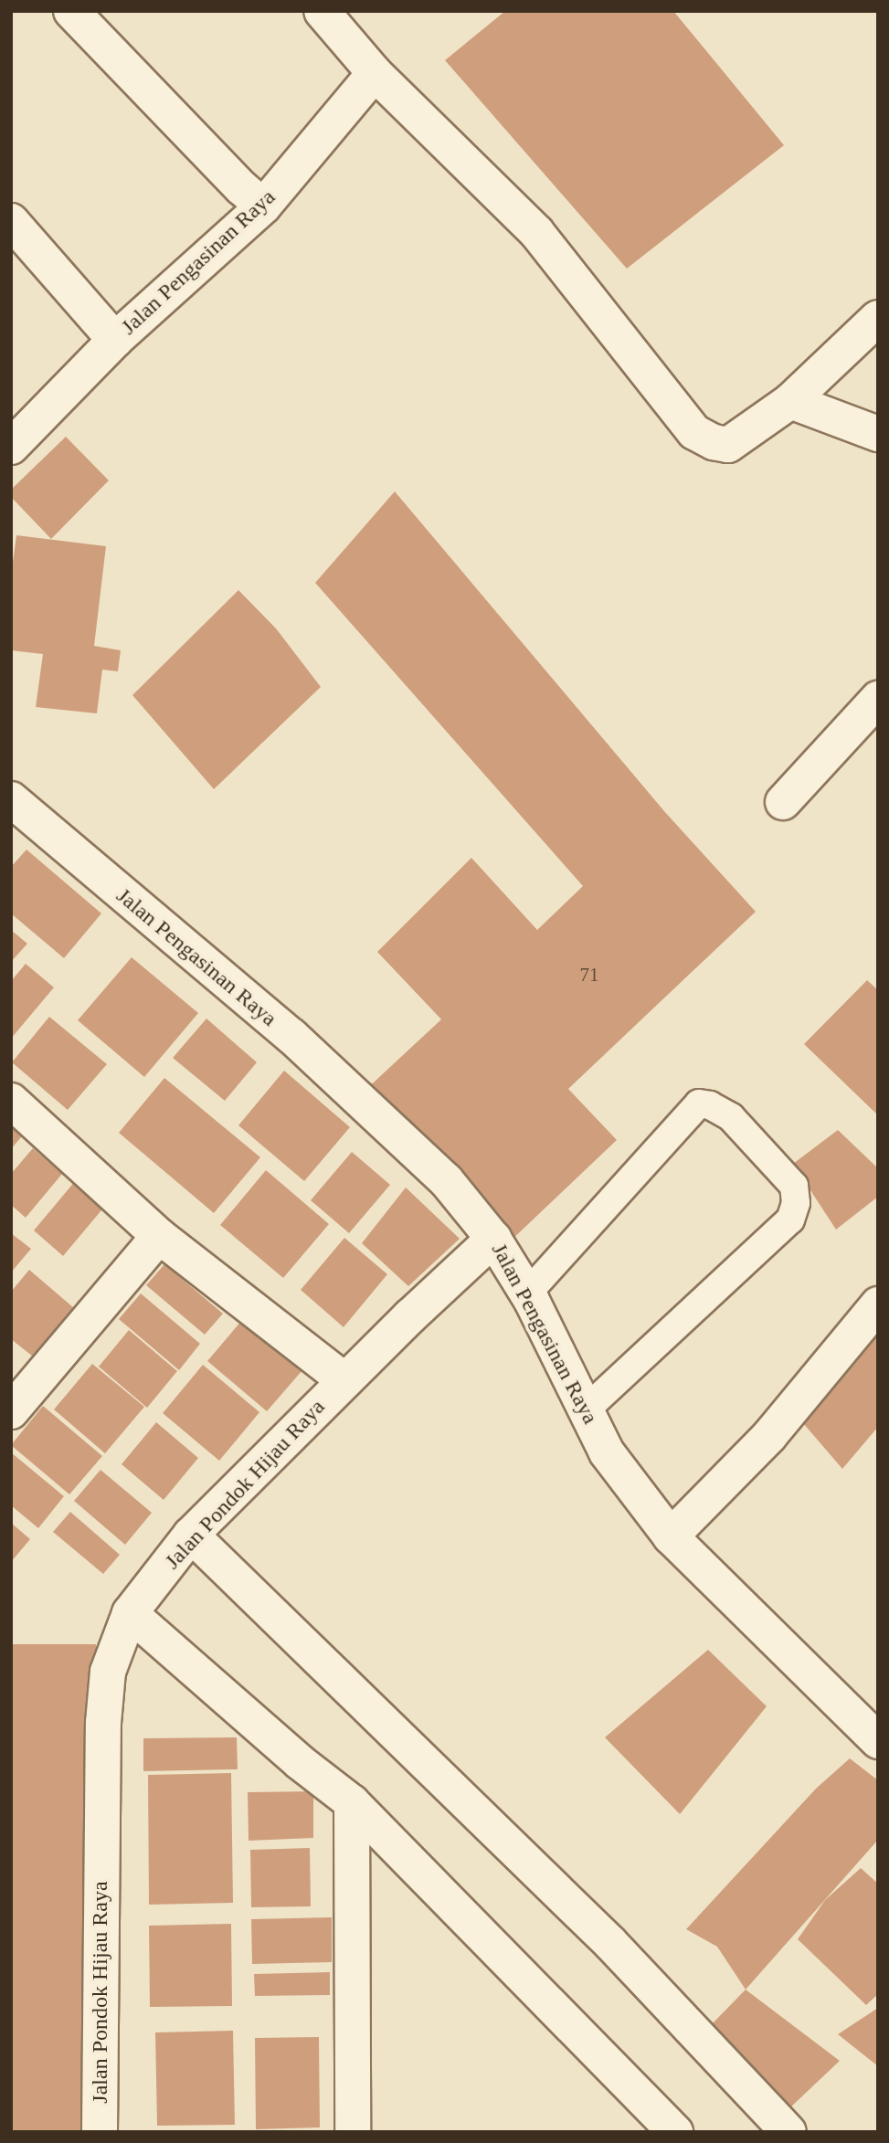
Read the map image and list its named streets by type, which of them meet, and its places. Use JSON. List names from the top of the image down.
{
  "streets": {
    "street": ["Jalan Pengasinan Raya", "Jalan Pondok Hijau Raya"]
  },
  "crossings": [
    ["Jalan Pengasinan Raya", "Jalan Pondok Hijau Raya"]
  ],
  "house_numbers": ["71"]
}
